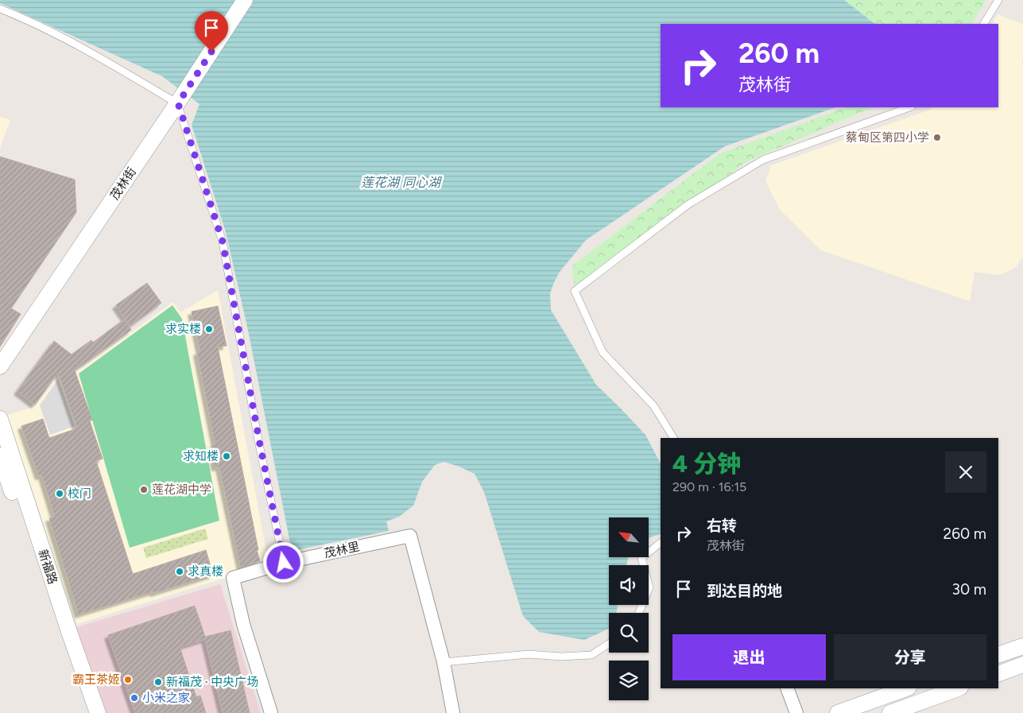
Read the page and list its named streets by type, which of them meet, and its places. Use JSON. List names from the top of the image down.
{
  "streets": {
    "street": ["茂林街", "茂林里", "新福路"]
  },
  "water": ["莲花湖 同心湖"],
  "places": [
    "蔡甸区第四小学",
    "求实楼",
    "求知楼",
    "莲花湖中学",
    "校门",
    "求真楼",
    "霸王茶姬",
    "新福茂 · 中央广场",
    "小米之家"
  ],
  "north": "top left",
  "page": {
    "turn": ["260 m", "茂林街"],
    "heading": ["4 分钟", "290 m · 16:15"],
    "list": [
      {
        "name": "右转",
        "note": "茂林街",
        "value": "260 m"
      },
      {
        "name": "到达目的地",
        "value": "30 m"
      }
    ],
    "buttons": ["退出", "分享"]
  }
}
